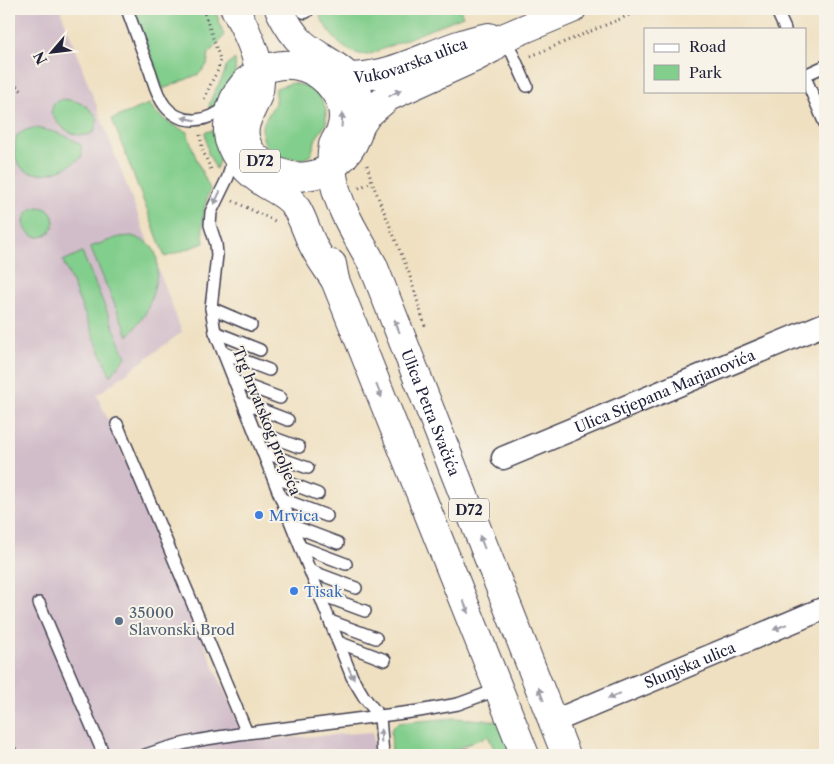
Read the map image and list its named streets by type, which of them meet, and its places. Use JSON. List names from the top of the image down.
{
  "streets": {
    "main road": ["Vukovarska ulica", "D72", "Ulica Petra Svačića"],
    "street": ["Ulica Stjepana Marjanovića", "Slunjska ulica"],
    "lane": ["Trg hrvatskog proljeća"]
  },
  "crossings": [
    ["Vukovarska ulica", "D72"],
    ["D72", "Ulica Petra Svačića"],
    ["D72", "Trg hrvatskog proljeća"],
    ["Ulica Petra Svačića", "Slunjska ulica"]
  ],
  "one_way": ["Trg hrvatskog proljeća", "Slunjska ulica"],
  "places": ["Mrvica", "Tisak", "35000 Slavonski Brod"],
  "legend": ["Road", "Park"],
  "north": "bottom left"
}
